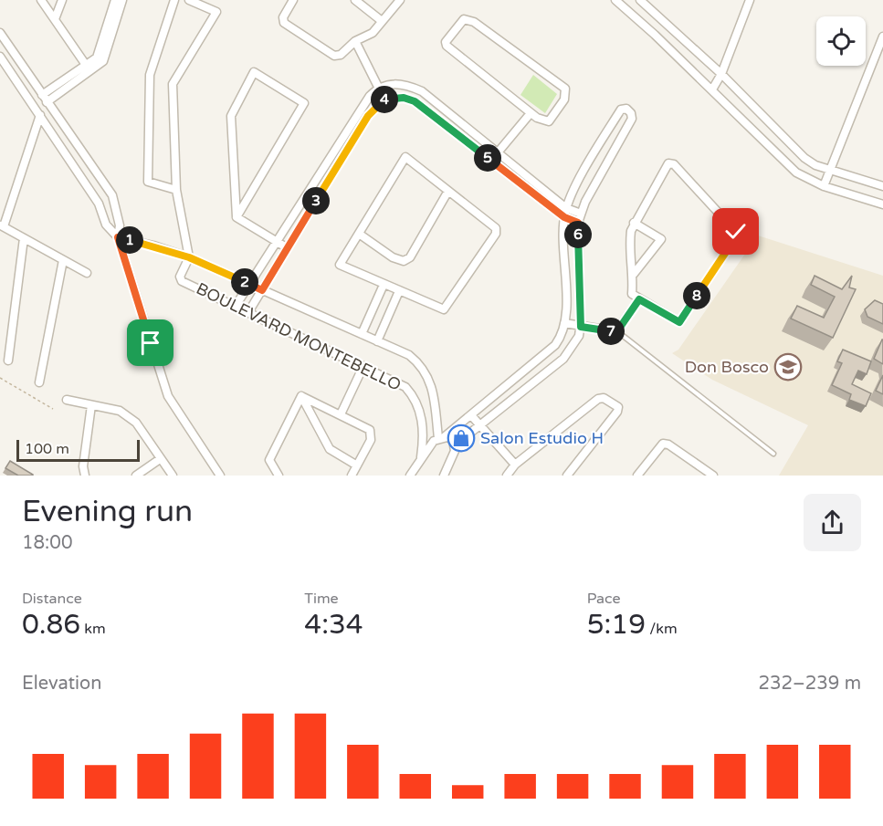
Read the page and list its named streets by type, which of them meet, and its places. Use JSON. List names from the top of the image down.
{
  "streets": {
    "street": ["BOULEVARD MONTEBELLO"]
  },
  "places": {
    "school or university": ["Don Bosco"],
    "shop": ["Salon Estudio H"]
  },
  "scale_bar": "100 m",
  "page": {
    "pins": [
      "4",
      "5",
      "3",
      "6",
      "1",
      "2",
      "8",
      "7"
    ],
    "scale": "100 m",
    "heading": ["Evening run", "18:00"],
    "stats": [
      ["Distance", "0.86 km"],
      ["Time", "4:34"],
      ["Pace", "5:19 /km"]
    ],
    "chart": ["Elevation", "232–239 m"]
  }
}
